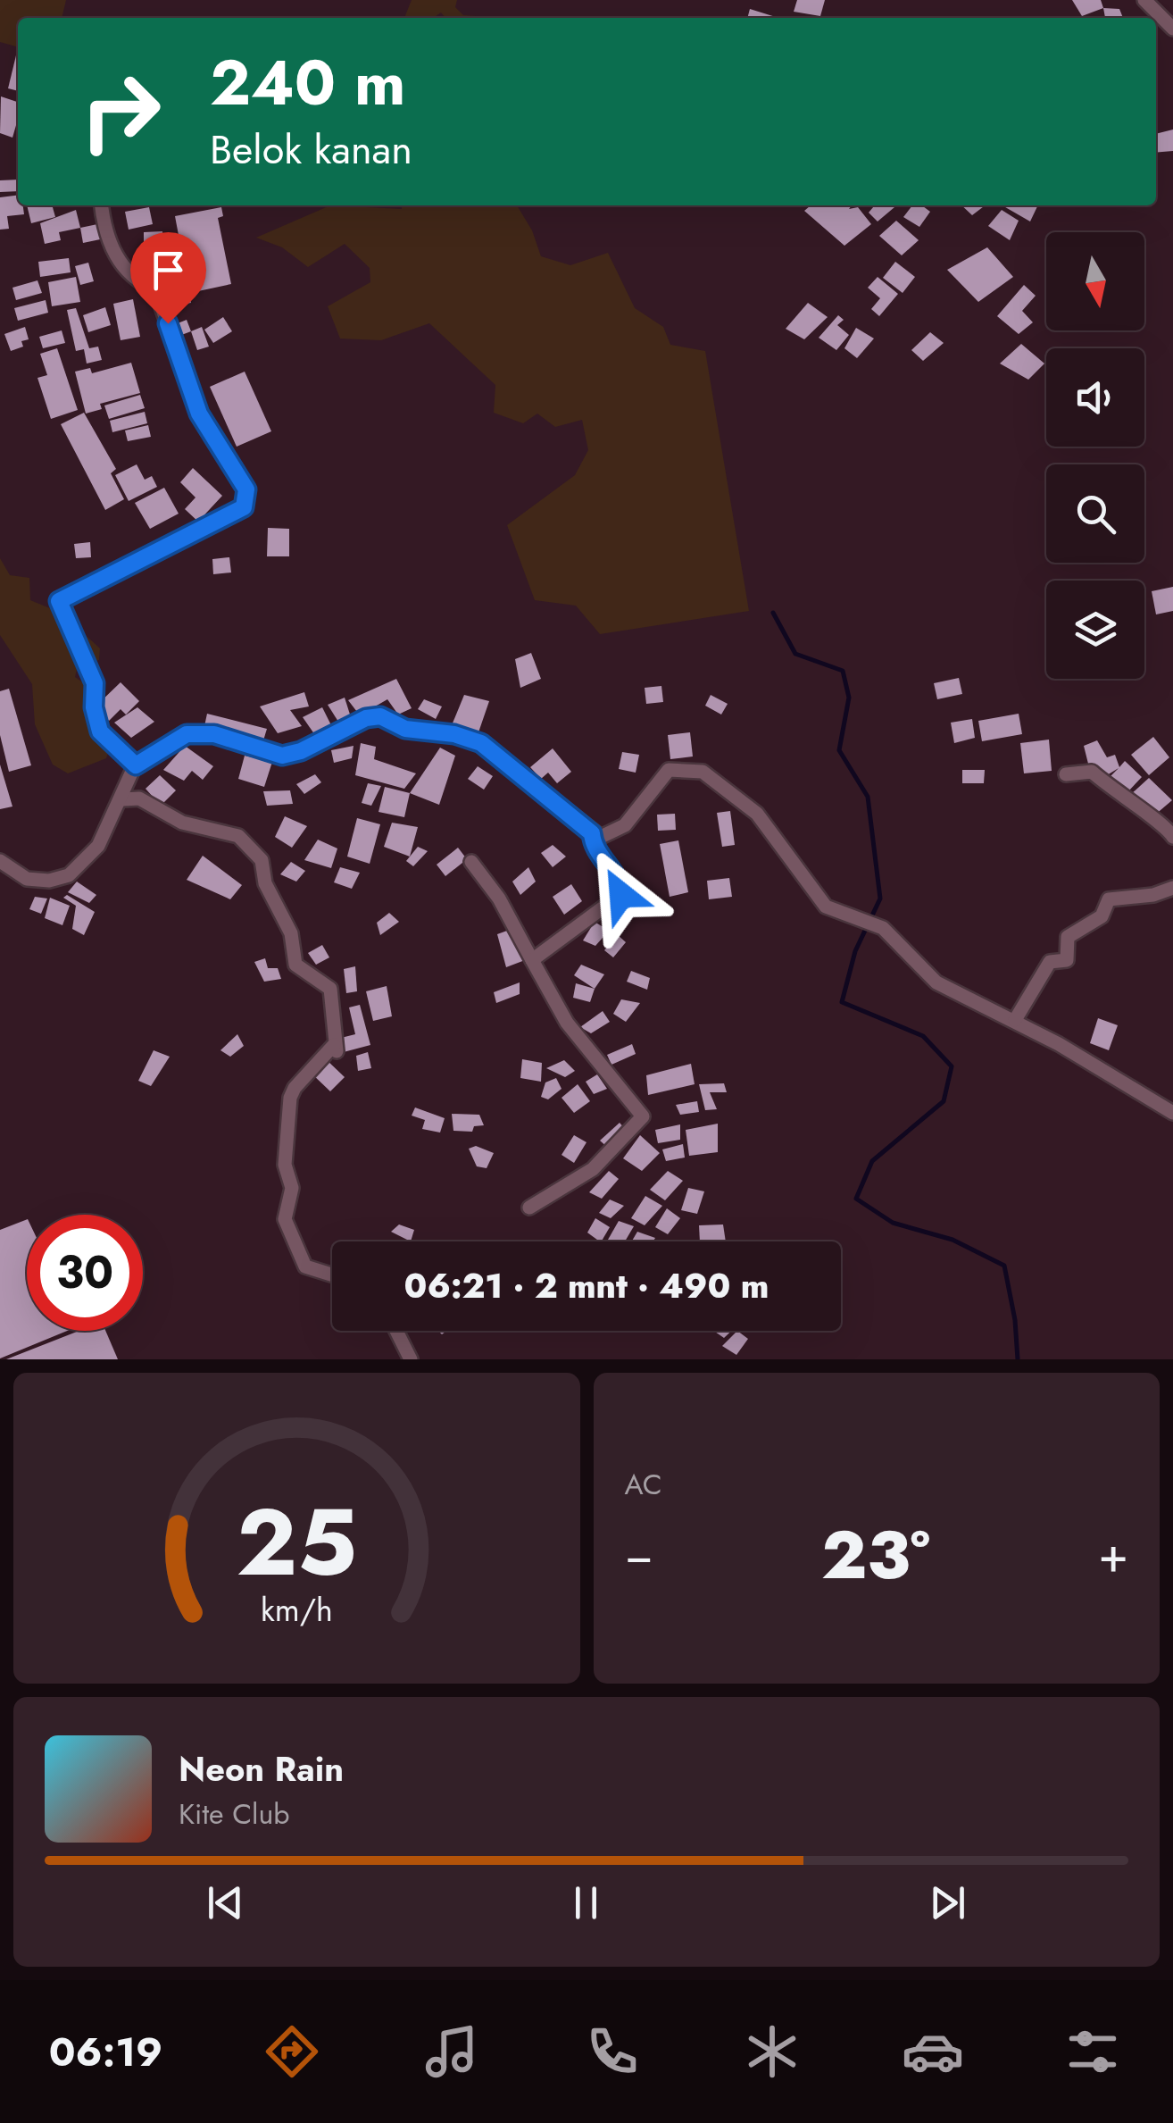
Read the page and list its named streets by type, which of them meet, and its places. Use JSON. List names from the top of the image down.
{
  "north": "bottom",
  "page": {
    "turn": ["240 m", "Belok kanan"],
    "limit": "30",
    "trip": "06:21 · 2 mnt · 490 m",
    "tile": "AC",
    "heat": ["−", "23°", "+"],
    "song": ["Neon Rain", "Kite Club"],
    "tabs": "06:19",
    "gauge": ["25", "km/h"]
  }
}
